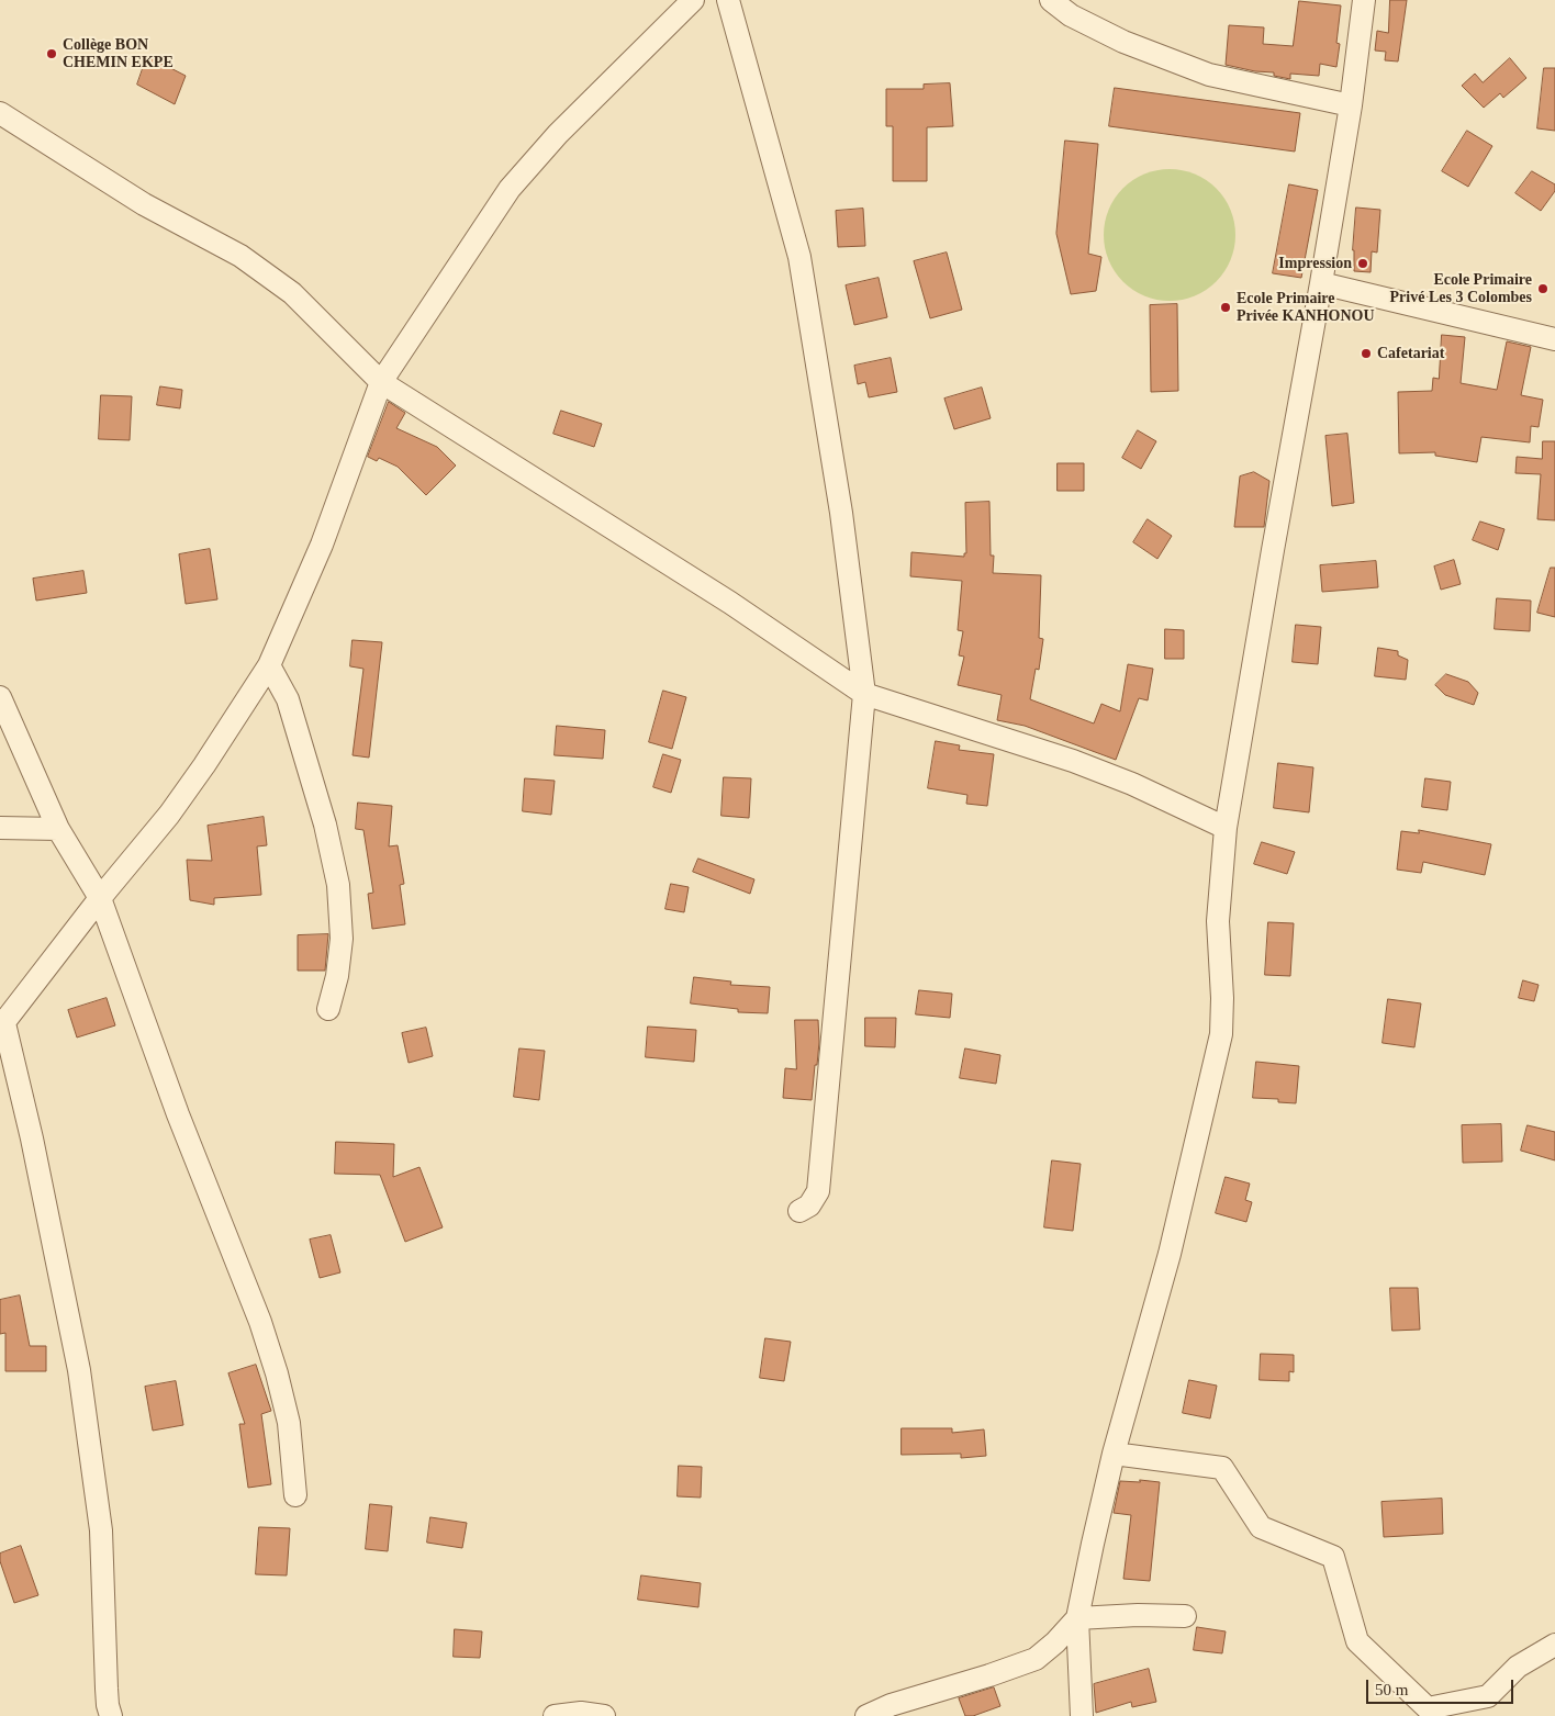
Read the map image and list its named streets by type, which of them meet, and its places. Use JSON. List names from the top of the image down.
{
  "places": [
    "Collège BON CHEMIN EKPE",
    "Impression",
    "Ecole Primaire Privé Les 3 Colombes",
    "Ecole Primaire Privée KANHONOU",
    "Cafetariat"
  ],
  "scale_bar": "50 m"
}
